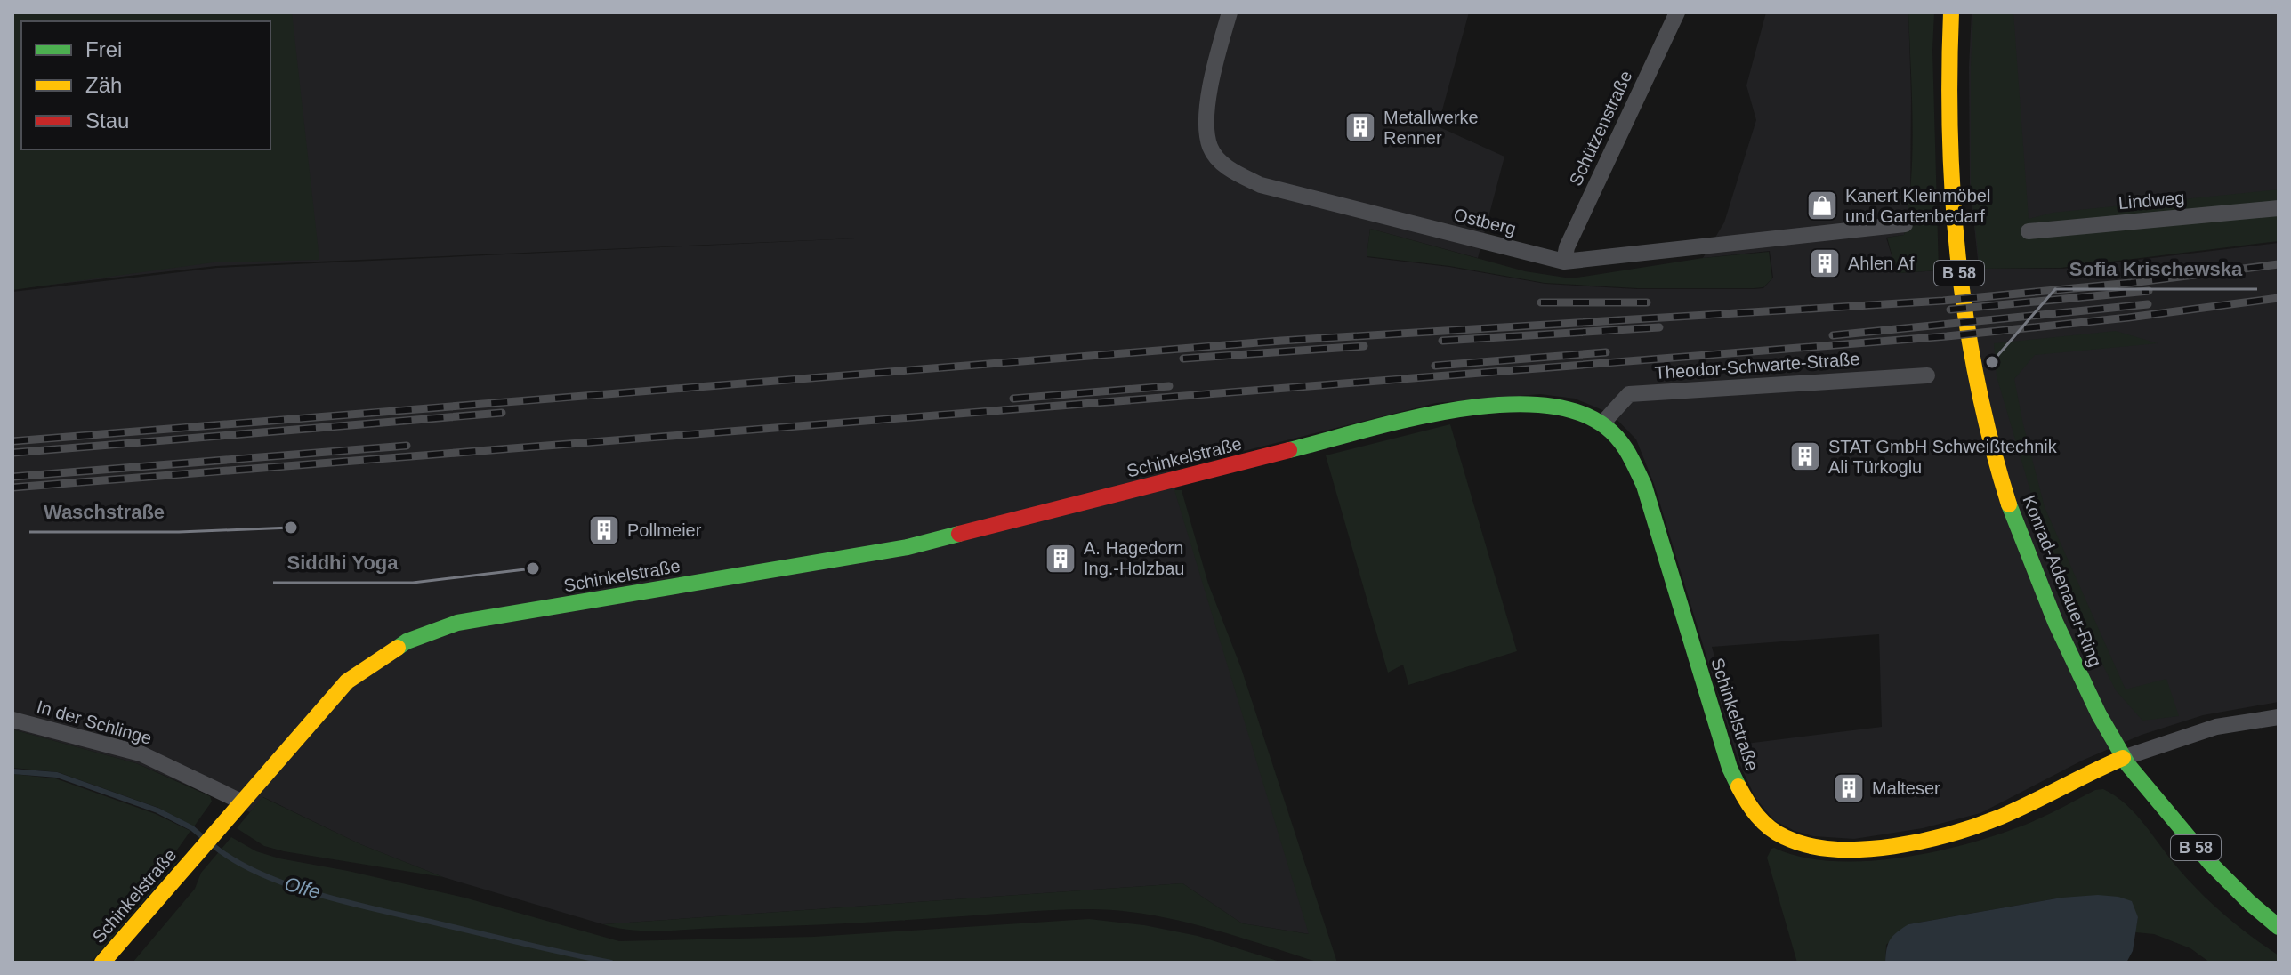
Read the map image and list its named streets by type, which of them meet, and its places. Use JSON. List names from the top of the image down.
{
  "streets": {
    "street": [
      "Schützenstraße",
      "Lindweg",
      "Ostberg",
      "B 58",
      "Theodor-Schwarte-Straße",
      "Schinkelstraße",
      "Konrad-Adenauer-Ring",
      "In der Schlinge"
    ]
  },
  "crossings": [
    ["Schützenstraße", "Ostberg"],
    ["Theodor-Schwarte-Straße", "Schinkelstraße"],
    ["Schinkelstraße", "Konrad-Adenauer-Ring"],
    ["Schinkelstraße", "In der Schlinge"]
  ],
  "water": ["Olfe"],
  "places": {
    "building": [
      "Metallwerke Renner",
      "Ahlen Af",
      "STAT GmbH Schweißtechnik Ali Türkoglu",
      "Pollmeier",
      "A. Hagedorn Ing.-Holzbau",
      "Malteser"
    ],
    "shop": ["Kanert Kleinmöbel und Gartenbedarf"],
    "other": ["Sofia Krischewska", "Waschstraße", "Siddhi Yoga"]
  },
  "legend": ["Frei", "Zäh", "Stau"]
}
